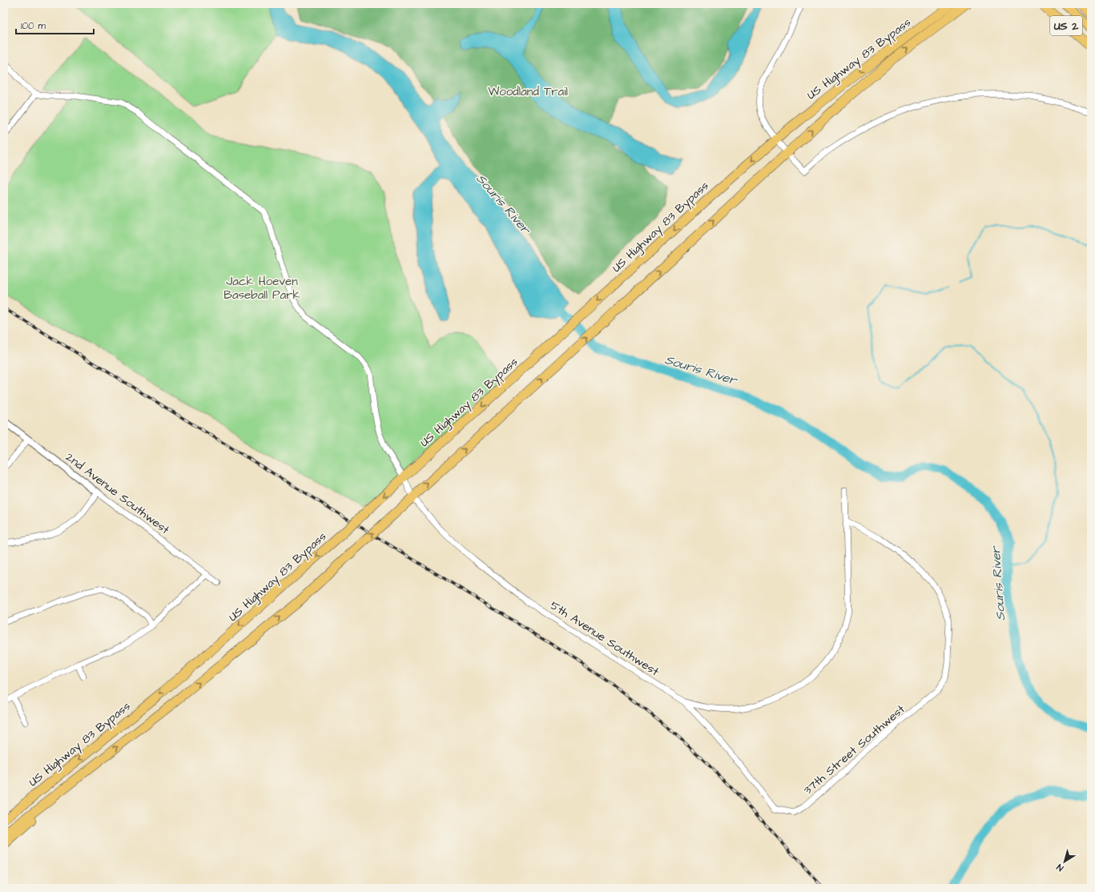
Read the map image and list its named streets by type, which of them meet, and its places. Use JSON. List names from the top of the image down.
{
  "streets": {
    "highway": ["US 2", "US Highway 83 Bypass"],
    "street": ["2nd Avenue Southwest", "5th Avenue Southwest", "37th Street Southwest"]
  },
  "crossings": [
    ["US Highway 83 Bypass", "5th Avenue Southwest"],
    ["5th Avenue Southwest", "37th Street Southwest"]
  ],
  "water": ["Souris River"],
  "parks": ["Woodland Trail", "Jack Hoeven Baseball Park"],
  "scale_bar": "100 m",
  "north": "bottom left"
}
